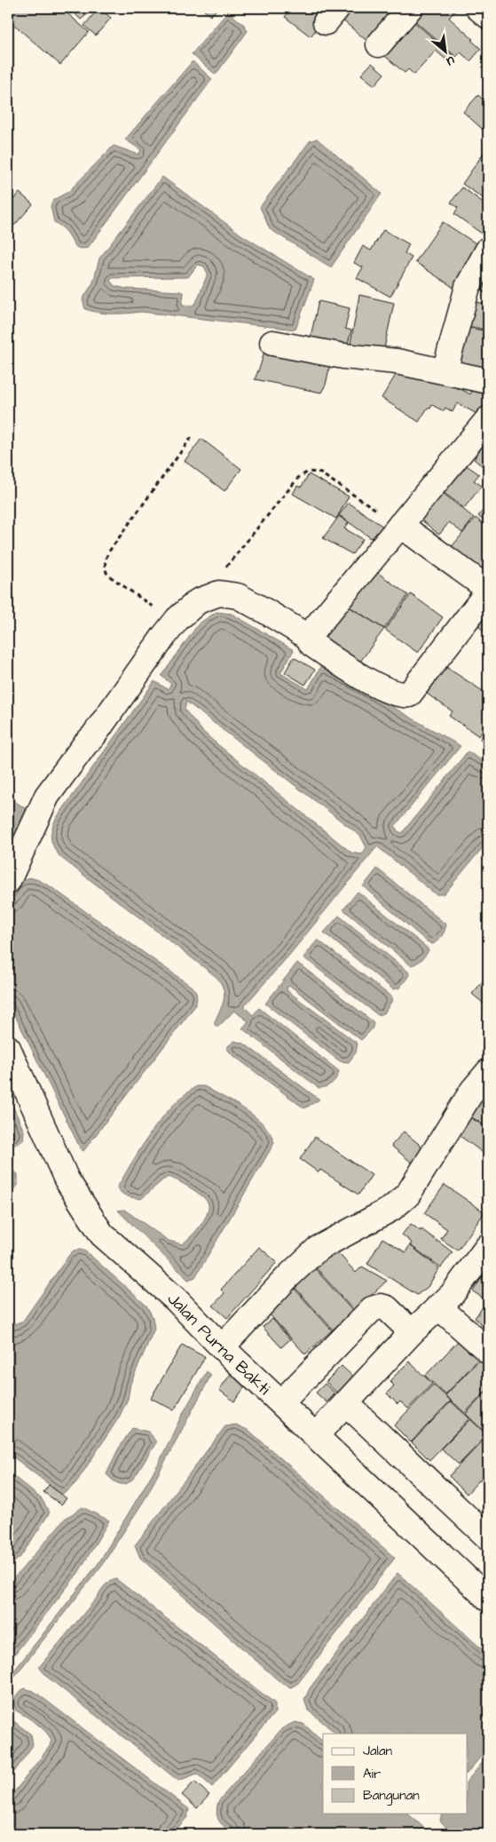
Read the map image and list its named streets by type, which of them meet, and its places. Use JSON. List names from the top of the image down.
{
  "streets": {
    "street": ["Jalan Purna Bakti"]
  },
  "legend": ["Jalan", "Air", "Bangunan"],
  "north": "bottom right"
}
